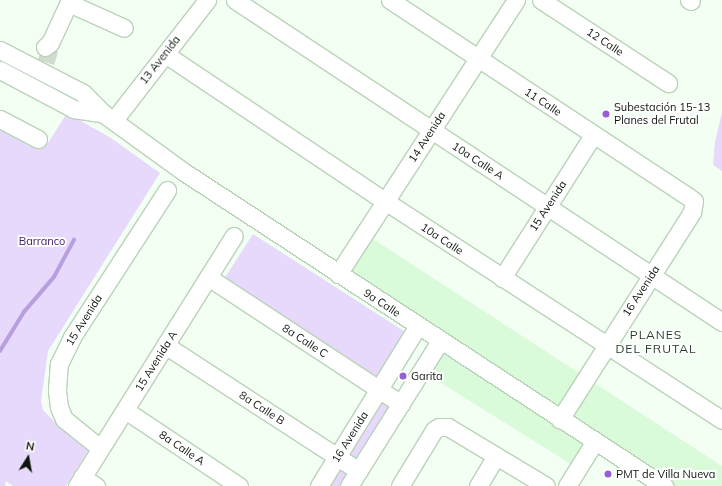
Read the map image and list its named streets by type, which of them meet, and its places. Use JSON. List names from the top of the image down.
{
  "streets": {
    "street": [
      "12 Calle",
      "13 Avenida",
      "11 Calle",
      "14 Avenida",
      "10a Calle A",
      "15 Avenida",
      "10a Calle",
      "16 Avenida",
      "9a Calle",
      "8a Calle C",
      "15 Avenida A",
      "8a Calle B",
      "8a Calle A"
    ]
  },
  "crossings": [
    ["13 Avenida", "10a Calle"],
    ["13 Avenida", "9a Calle"],
    ["11 Calle", "14 Avenida"],
    ["11 Calle", "15 Avenida"],
    ["11 Calle", "16 Avenida"],
    ["14 Avenida", "10a Calle A"],
    ["14 Avenida", "10a Calle"],
    ["14 Avenida", "9a Calle"],
    ["10a Calle A", "15 Avenida"],
    ["10a Calle A", "16 Avenida"],
    ["15 Avenida", "10a Calle"],
    ["15 Avenida", "15 Avenida A"],
    ["10a Calle", "16 Avenida"],
    ["16 Avenida", "9a Calle"],
    ["16 Avenida", "8a Calle C"],
    ["16 Avenida", "8a Calle B"],
    ["8a Calle C", "15 Avenida A"],
    ["15 Avenida A", "8a Calle B"],
    ["15 Avenida A", "8a Calle A"]
  ],
  "districts": ["PLANES DEL FRUTAL"],
  "parks": ["Barranco"],
  "places": ["Subestación 15-13 Planes del Frutal", "Garita", "PMT de Villa Nueva"],
  "north": "top"
}
